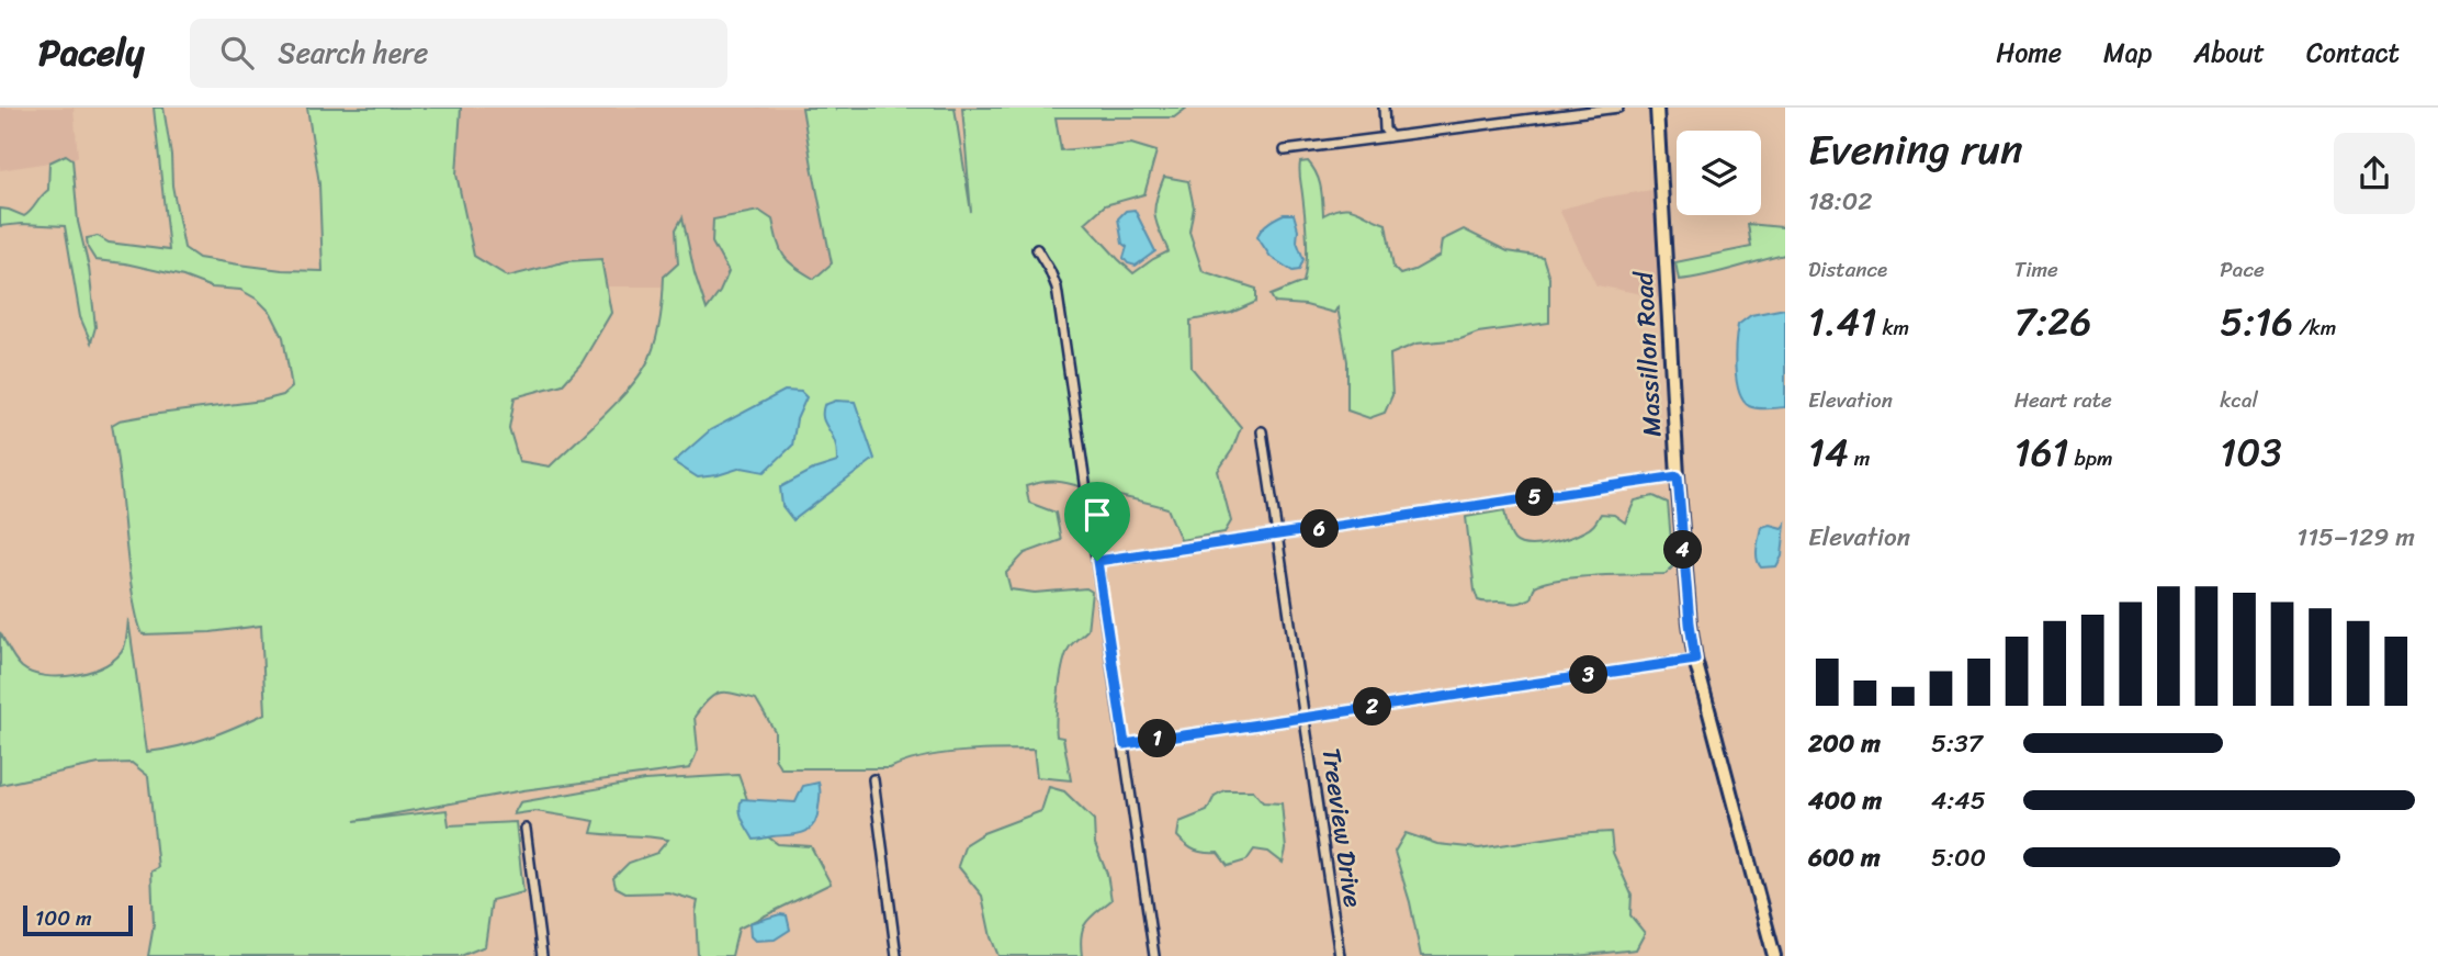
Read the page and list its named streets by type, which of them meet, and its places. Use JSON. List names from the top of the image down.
{
  "streets": {
    "main road": ["Massillon Road"],
    "street": ["Treeview Drive"]
  },
  "scale_bar": "100 m",
  "page": {
    "header": "Pacely",
    "search": "Search here",
    "nav": [
      "Home",
      "Map",
      "About",
      "Contact"
    ],
    "heading": ["Evening run", "18:02"],
    "stats": [
      ["Distance", "1.41 km"],
      ["Time", "7:26"],
      ["Pace", "5:16 /km"],
      ["Elevation", "14 m"],
      ["Heart rate", "161 bpm"],
      ["kcal", "103"]
    ],
    "pins": [
      "5",
      "6",
      "4",
      "3",
      "2",
      "1"
    ],
    "chart": ["Elevation", "115–129 m"],
    "list": [
      {
        "name": "200 m",
        "note": "5:37"
      },
      {
        "name": "400 m",
        "note": "4:45"
      },
      {
        "name": "600 m",
        "note": "5:00"
      }
    ],
    "scale": "100 m"
  }
}
